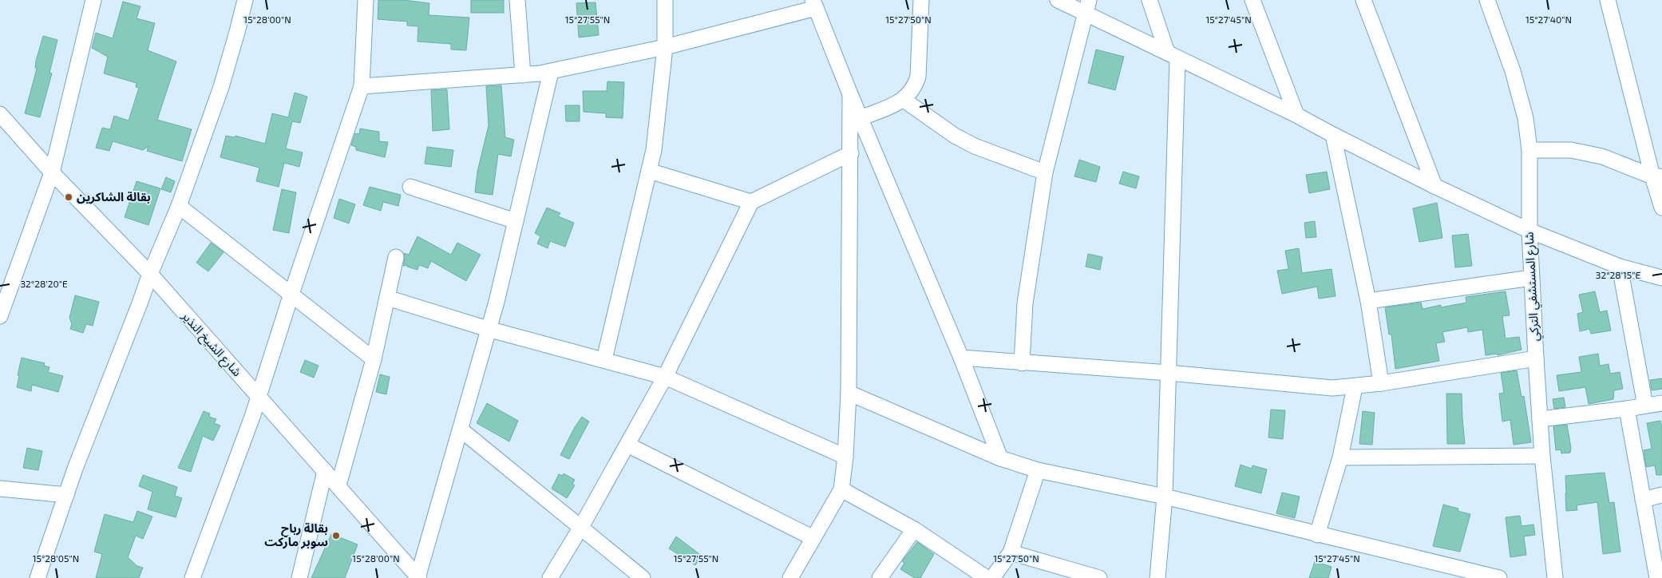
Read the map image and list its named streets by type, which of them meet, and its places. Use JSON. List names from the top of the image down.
{
  "streets": {
    "street": ["شارع المستشفي التركي", "شارع الشيخ النذير"]
  },
  "places": ["بقالة الشاكرين", "بقالة رباح سوبر ماركت"],
  "coordinates": [
    "15°28'00\"N",
    "15°27'55\"N",
    "15°27'50\"N",
    "15°27'45\"N",
    "15°27'40\"N",
    "32°28'15\"E",
    "32°28'20\"E",
    "15°28'05\"N"
  ]
}
